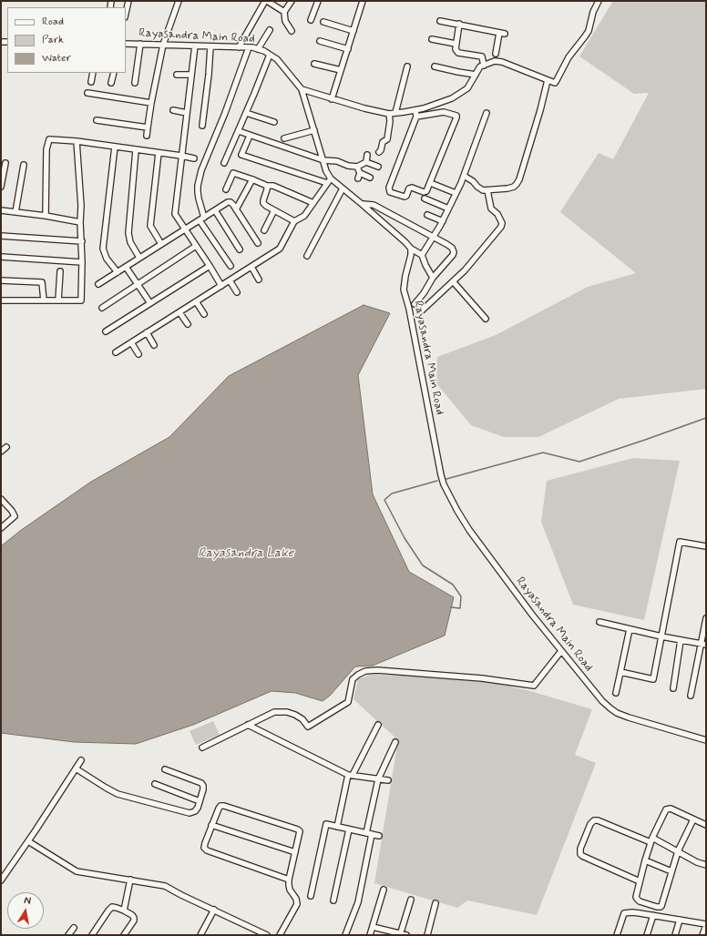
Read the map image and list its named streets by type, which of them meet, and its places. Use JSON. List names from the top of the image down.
{
  "streets": {
    "street": ["Rayasandra Main Road"]
  },
  "water": ["Rayasandra Lake"],
  "legend": ["Road", "Park", "Water"],
  "north": "top"
}
